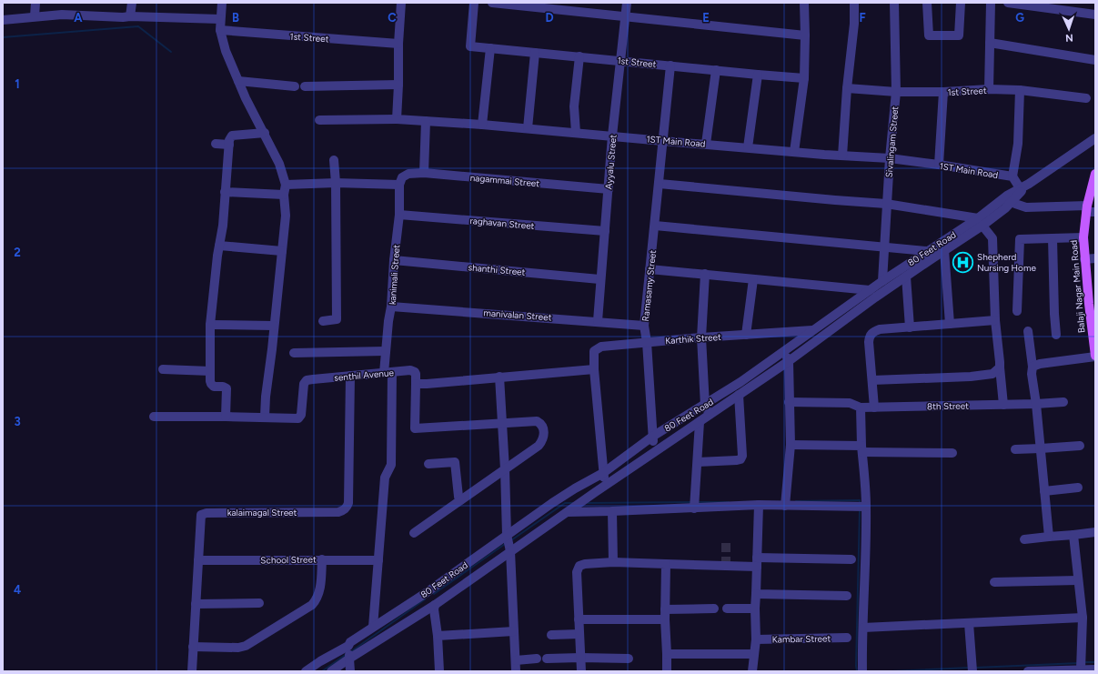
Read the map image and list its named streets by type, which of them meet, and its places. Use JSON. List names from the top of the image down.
{
  "streets": {
    "main road": ["Balaji Nagar Main Road"],
    "street": [
      "1st Street",
      "1ST Main Road",
      "Sivalingam Street",
      "Ayyalu Street",
      "nagammai Street",
      "raghavan Street",
      "80 Feet Road",
      "shanthi Street",
      "kanimali Street",
      "Ramasamy Street",
      "manivalan Street",
      "Karthik Street",
      "senthil Avenue",
      "8th Street",
      "kalaimagal Street",
      "School Street",
      "Kambar Street"
    ]
  },
  "crossings": [
    ["1st Street", "Sivalingam Street"],
    ["1st Street", "Ayyalu Street"],
    ["1st Street", "Ramasamy Street"],
    ["1ST Main Road", "Sivalingam Street"],
    ["1ST Main Road", "Ayyalu Street"],
    ["1ST Main Road", "Ramasamy Street"],
    ["Sivalingam Street", "80 Feet Road"],
    ["Ayyalu Street", "nagammai Street"],
    ["Ayyalu Street", "raghavan Street"],
    ["Ayyalu Street", "shanthi Street"],
    ["Ayyalu Street", "manivalan Street"],
    ["nagammai Street", "kanimali Street"],
    ["raghavan Street", "kanimali Street"],
    ["80 Feet Road", "kanimali Street"],
    ["80 Feet Road", "Ramasamy Street"],
    ["80 Feet Road", "Karthik Street"],
    ["shanthi Street", "kanimali Street"],
    ["kanimali Street", "manivalan Street"],
    ["kanimali Street", "senthil Avenue"],
    ["kanimali Street", "School Street"],
    ["Ramasamy Street", "manivalan Street"],
    ["Ramasamy Street", "Karthik Street"],
    ["senthil Avenue", "kalaimagal Street"],
    ["kalaimagal Street", "School Street"]
  ],
  "places": {
    "hospital": ["Shepherd Nursing Home"]
  },
  "north": "bottom",
  "grid": {
    "columns": [
      "A",
      "B",
      "C",
      "D",
      "E",
      "F",
      "G"
    ],
    "rows": [
      "1",
      "2",
      "3",
      "4"
    ]
  }
}
